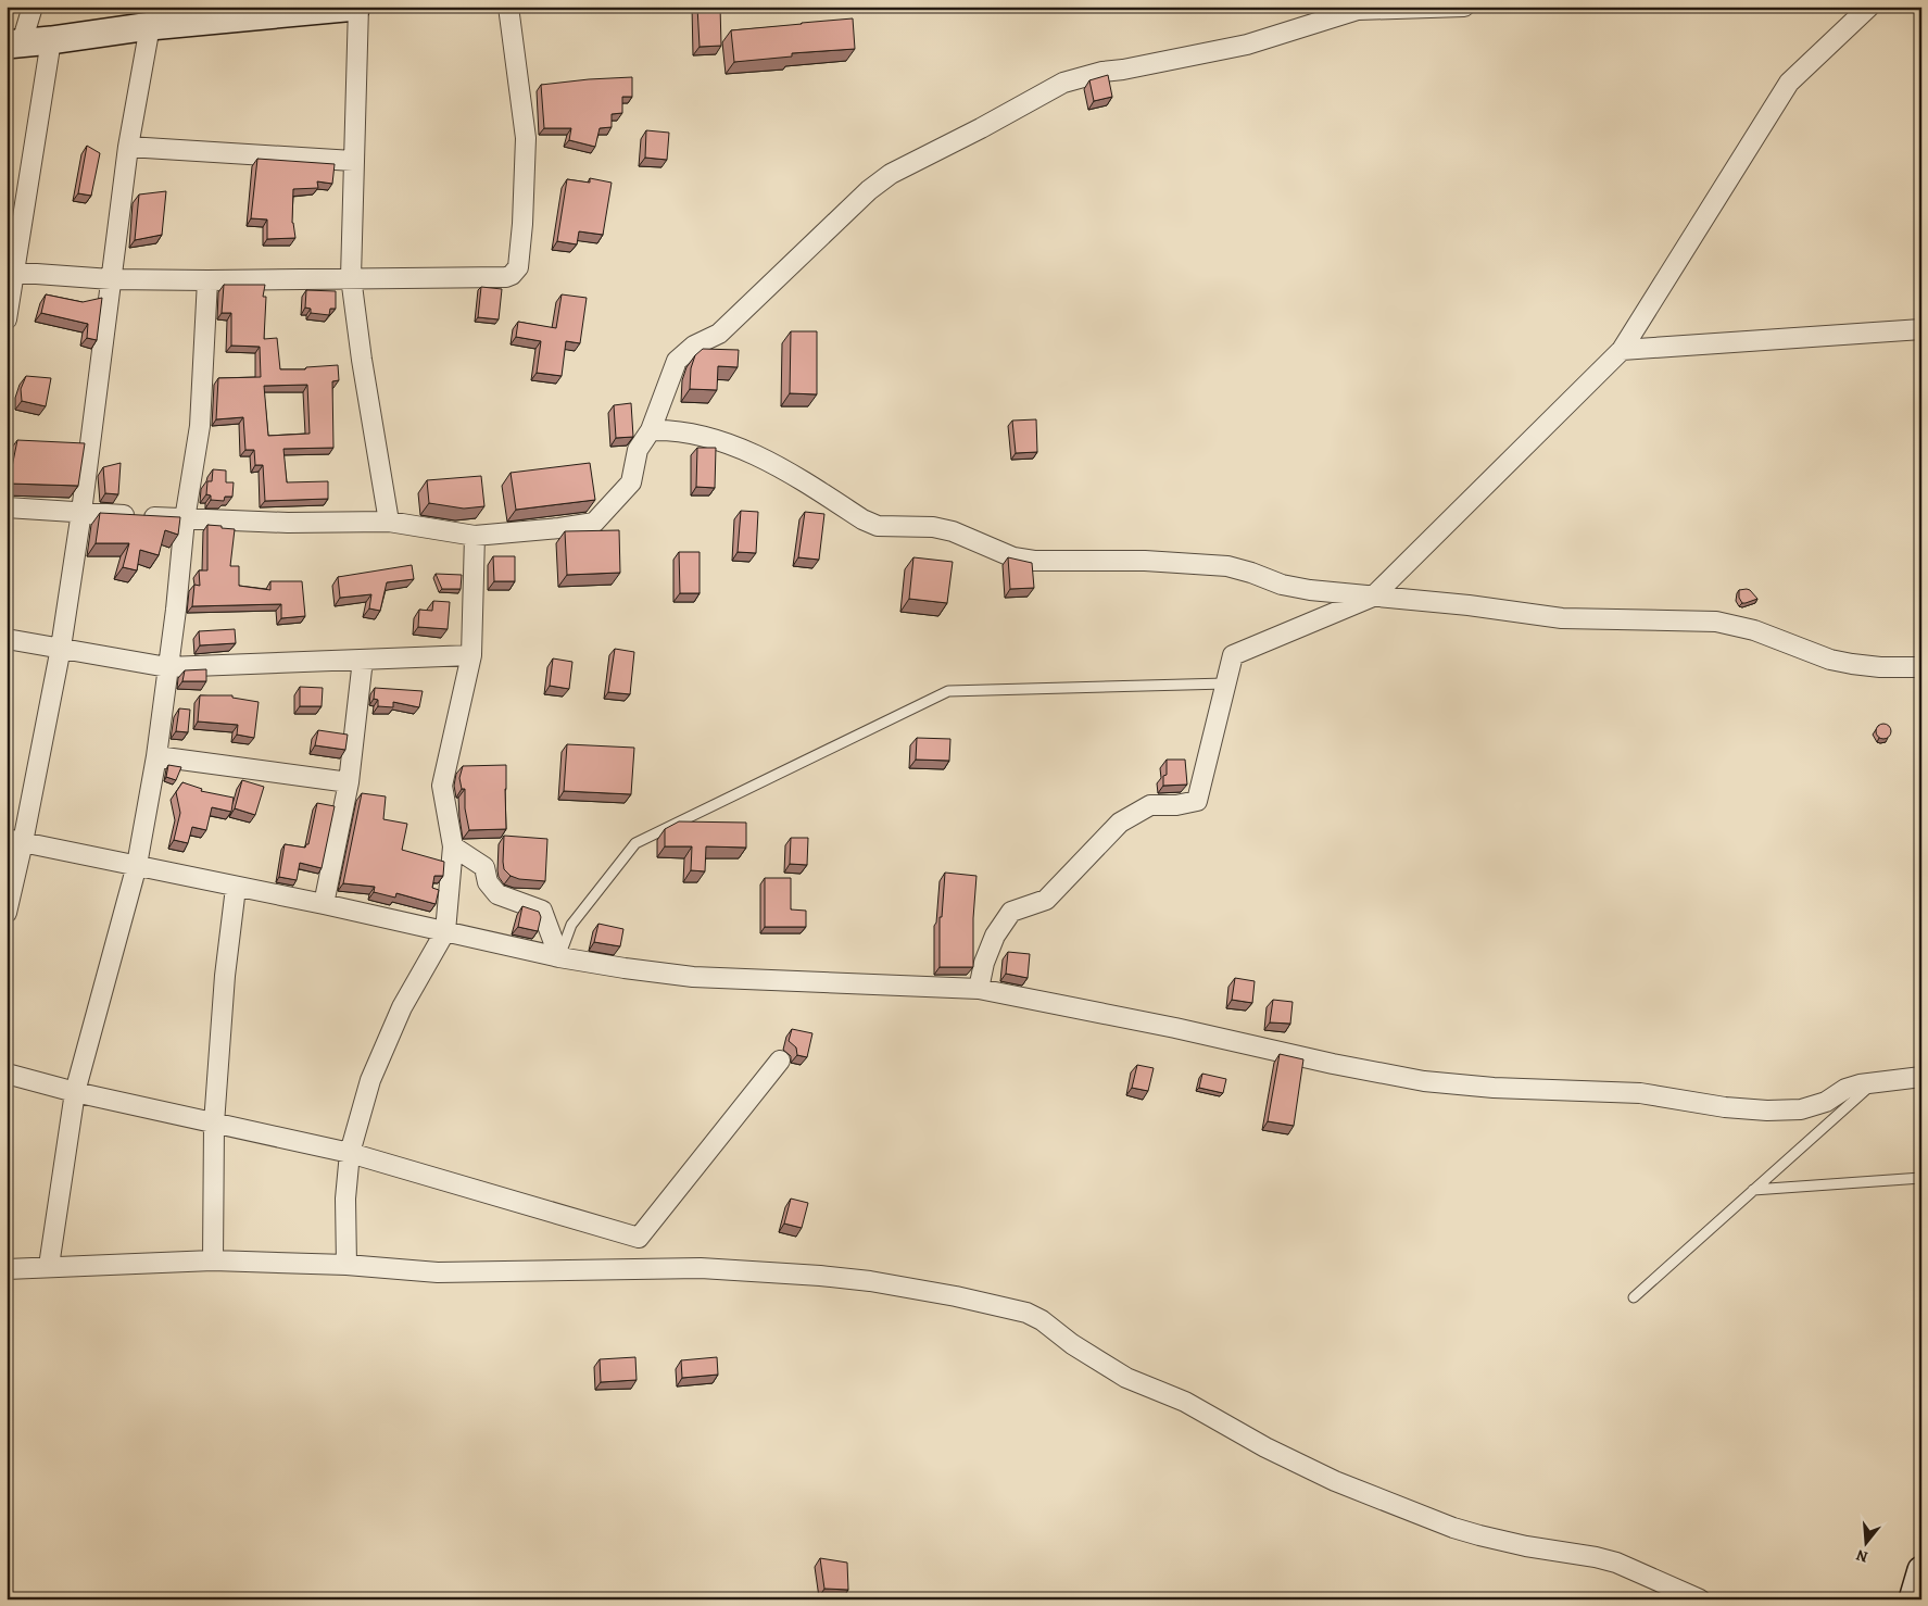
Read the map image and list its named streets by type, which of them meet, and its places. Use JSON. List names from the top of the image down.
{
  "north": "bottom"
}
